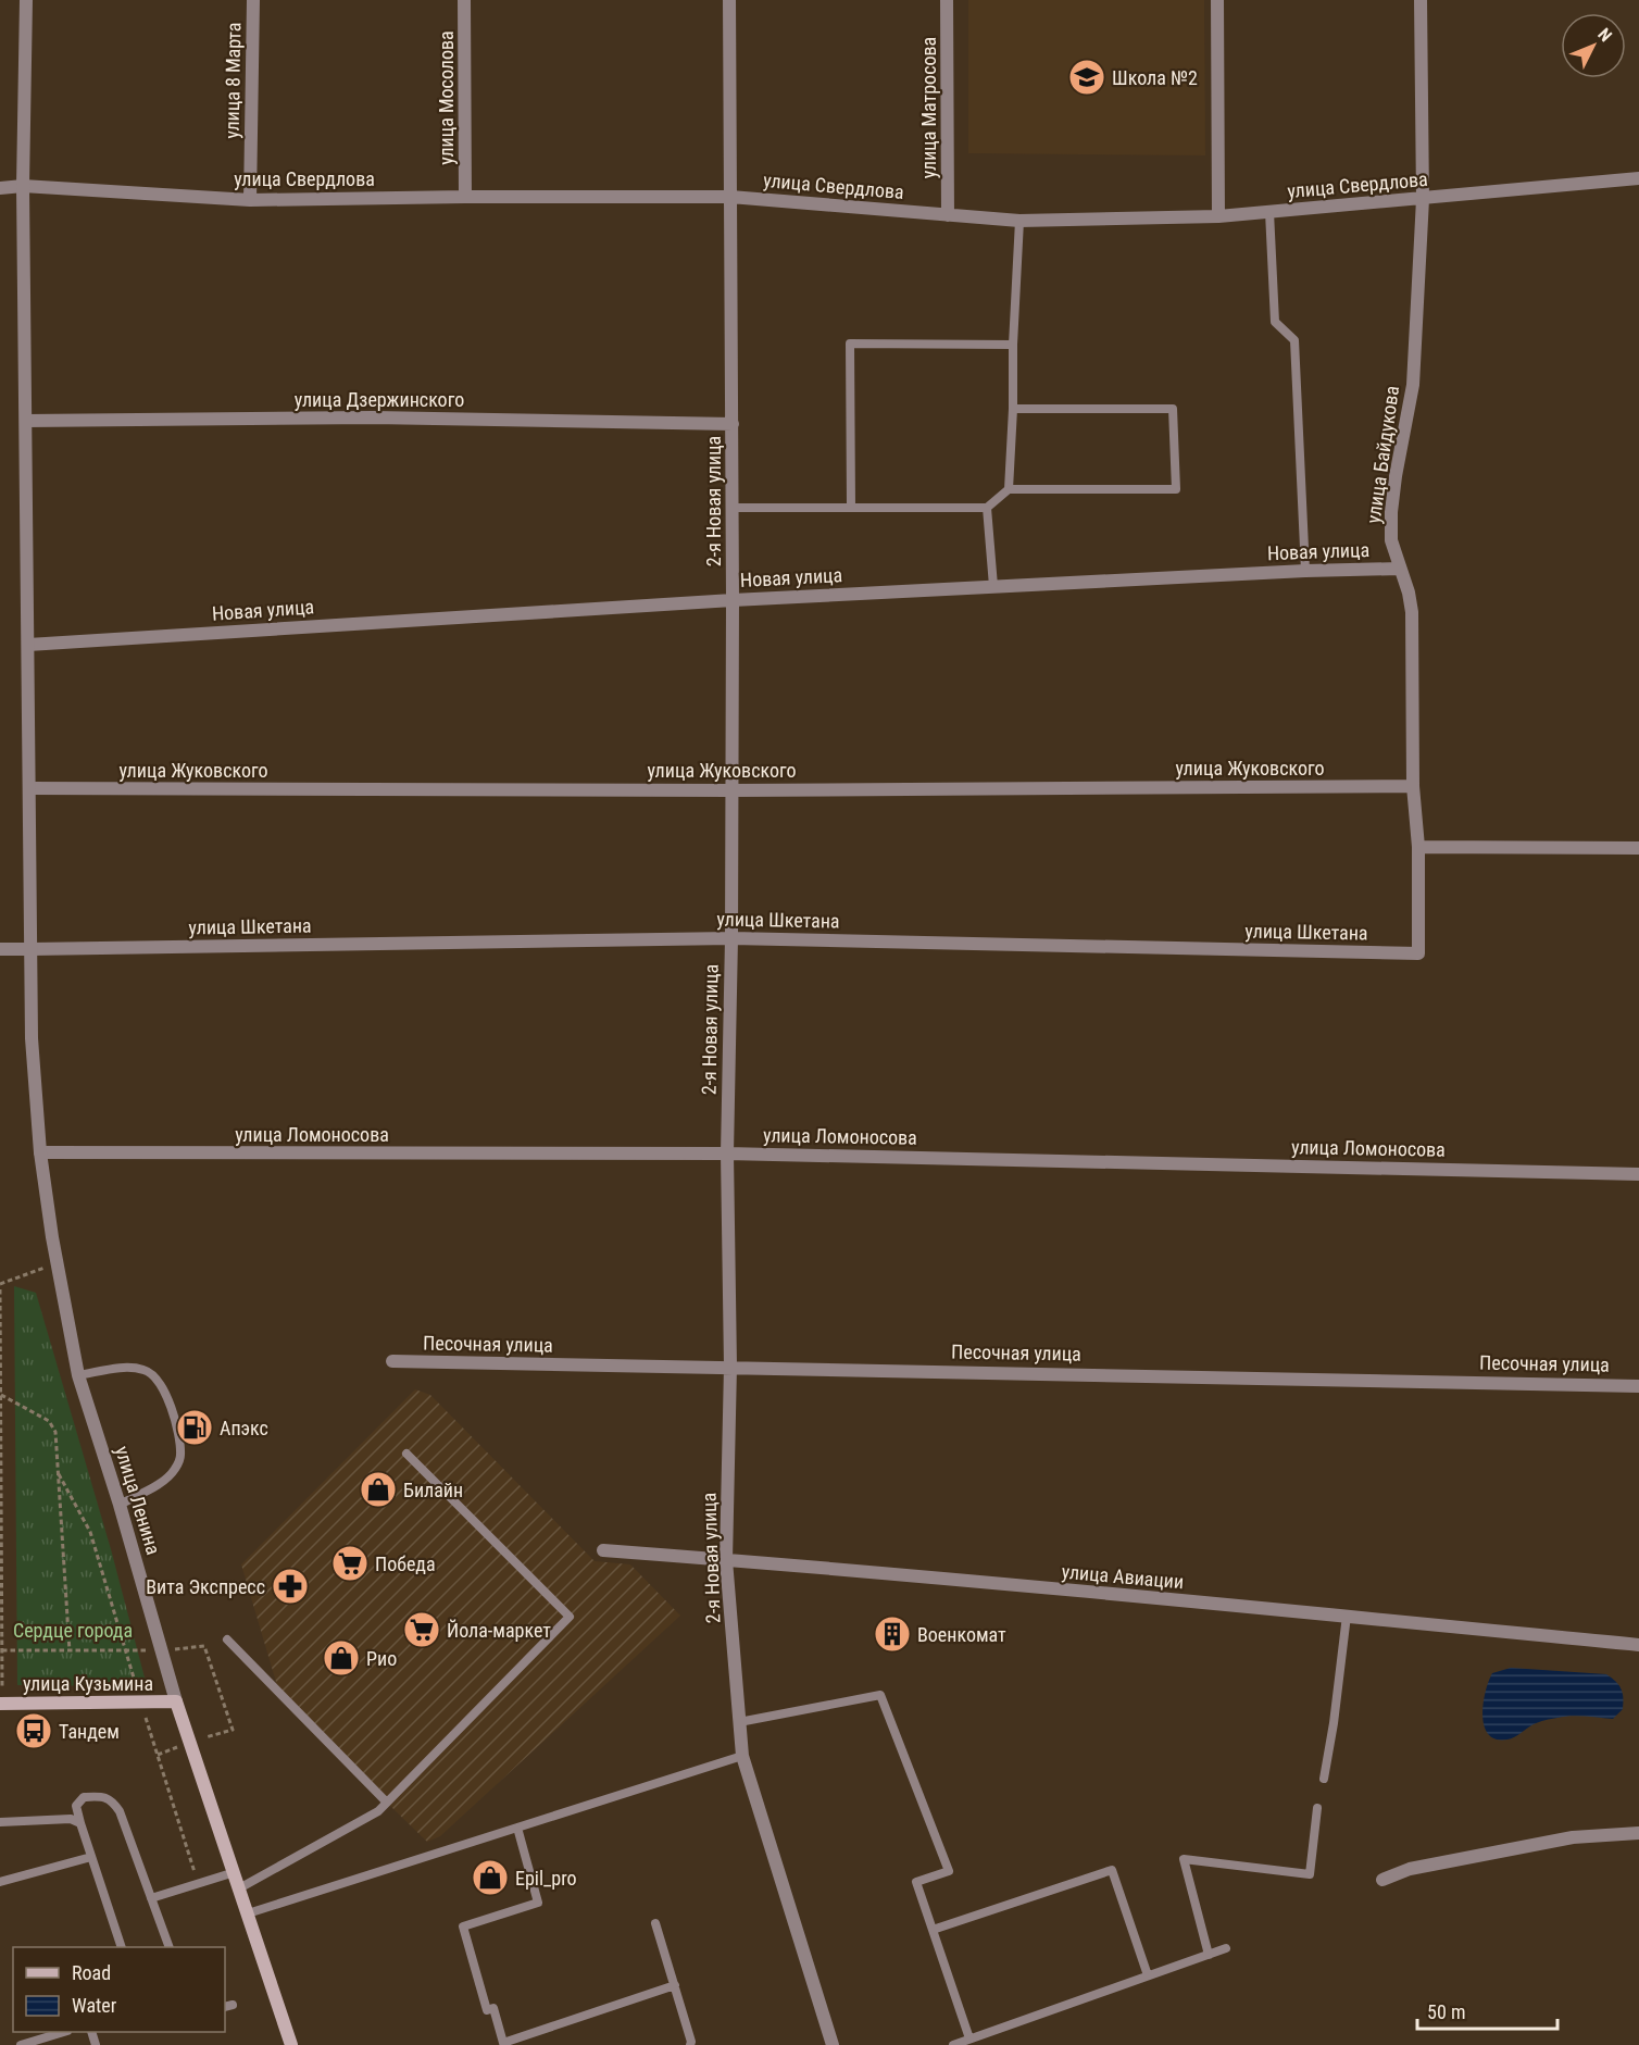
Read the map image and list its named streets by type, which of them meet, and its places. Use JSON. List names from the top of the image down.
{
  "streets": {
    "main road": ["улица Ленина", "улица Кузьмина"],
    "street": [
      "улица 8 Марта",
      "улица Мосолова",
      "улица Матросова",
      "улица Свердлова",
      "улица Дзержинского",
      "улица Байдукова",
      "2-я Новая улица",
      "Новая улица",
      "улица Жуковского",
      "улица Шкетана",
      "улица Ломоносова",
      "Песочная улица",
      "улица Авиации"
    ]
  },
  "crossings": [
    ["улица 8 Марта", "улица Свердлова"],
    ["улица Мосолова", "улица Свердлова"],
    ["улица Матросова", "улица Свердлова"],
    ["улица Свердлова", "улица Байдукова"],
    ["улица Свердлова", "2-я Новая улица"],
    ["улица Свердлова", "улица Ленина"],
    ["улица Дзержинского", "2-я Новая улица"],
    ["улица Дзержинского", "улица Ленина"],
    ["улица Байдукова", "Новая улица"],
    ["улица Байдукова", "улица Жуковского"],
    ["улица Байдукова", "улица Шкетана"],
    ["2-я Новая улица", "Новая улица"],
    ["2-я Новая улица", "улица Жуковского"],
    ["2-я Новая улица", "улица Шкетана"],
    ["2-я Новая улица", "улица Ломоносова"],
    ["2-я Новая улица", "Песочная улица"],
    ["2-я Новая улица", "улица Авиации"],
    ["Новая улица", "улица Ленина"],
    ["улица Жуковского", "улица Ленина"],
    ["улица Шкетана", "улица Ленина"],
    ["улица Ломоносова", "улица Ленина"],
    ["улица Ленина", "улица Кузьмина"]
  ],
  "parks": ["Сердце города"],
  "places": {
    "school or university": ["Школа №2"],
    "fuel station": ["Апэкс"],
    "shop": ["Билайн", "Рио", "Epil_pro"],
    "supermarket": ["Победа", "Йола-маркет"],
    "pharmacy": ["Вита Экспресс"],
    "building": ["Военкомат"],
    "bus stop": ["Тандем"]
  },
  "legend": ["Road", "Water"],
  "scale_bar": "50 m",
  "north": "top right"
}
